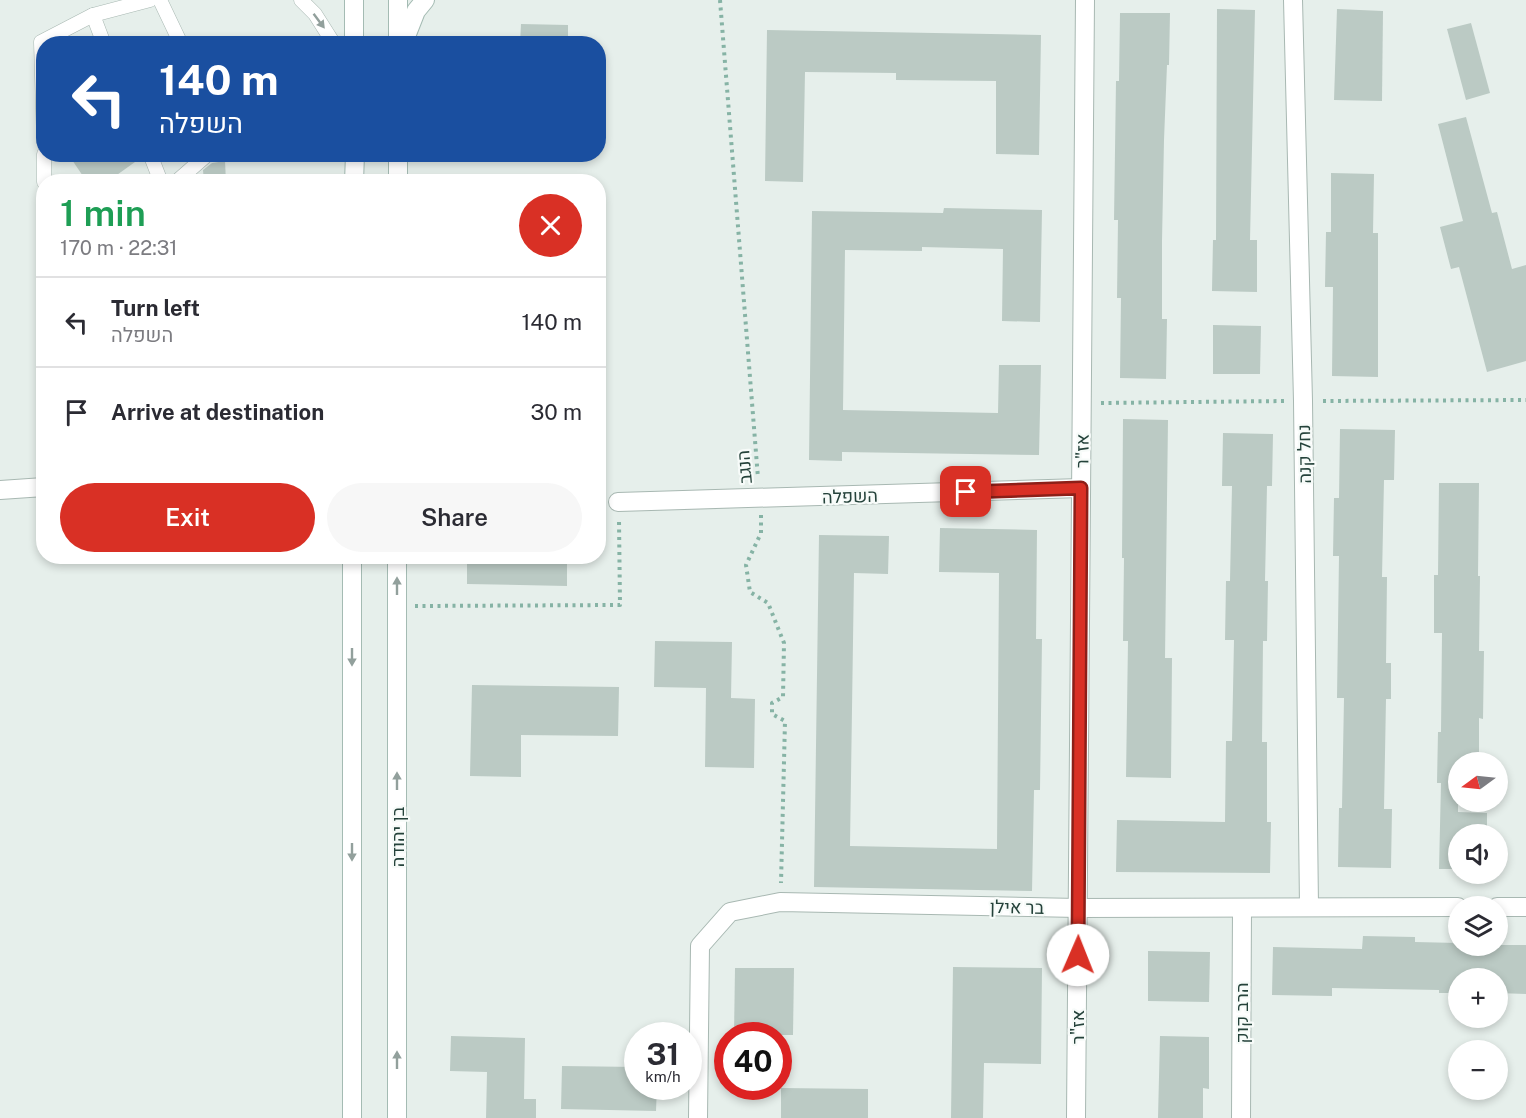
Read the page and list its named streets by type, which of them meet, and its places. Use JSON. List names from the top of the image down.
{
  "streets": {
    "street": [
      "אז\"ר",
      "נחל קנה",
      "השפלה",
      "בן יהודה",
      "בר אילן",
      "הרב קוק"
    ],
    "path": ["הנגב"]
  },
  "crossings": [
    ["אז\"ר", "השפלה"],
    ["אז\"ר", "בר אילן"],
    ["נחל קנה", "בר אילן"],
    ["הנגב", "השפלה"],
    ["הנגב", "בר אילן"],
    ["בר אילן", "הרב קוק"]
  ],
  "north": "left",
  "page": {
    "turn": ["140 m", "השפלה"],
    "heading": ["1 min", "170 m · 22:31"],
    "list": [
      {
        "name": "Turn left",
        "note": "השפלה",
        "value": "140 m"
      },
      {
        "name": "Arrive at destination",
        "value": "30 m"
      }
    ],
    "buttons": ["Exit", "Share"],
    "map_buttons": ["+", "−"],
    "speed": "31 km/h",
    "limit": "40"
  }
}
